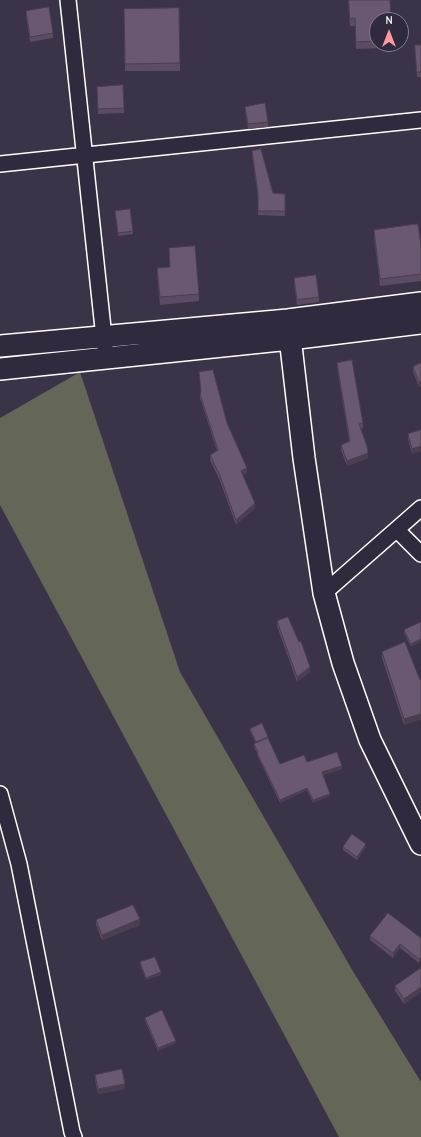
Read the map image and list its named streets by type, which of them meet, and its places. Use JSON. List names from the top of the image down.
{
  "north": "top"
}
